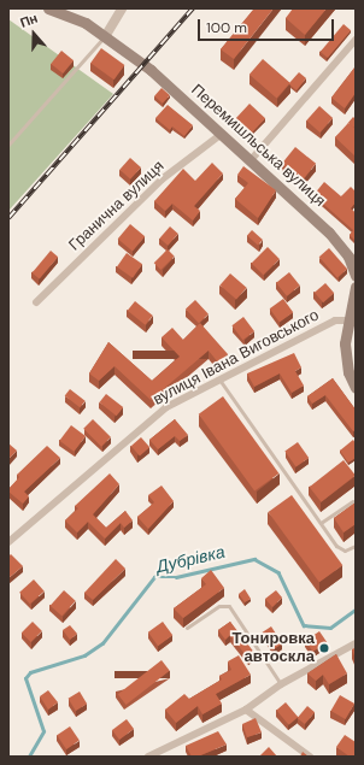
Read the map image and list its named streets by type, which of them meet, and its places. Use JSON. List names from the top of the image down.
{
  "streets": {
    "main road": ["Перемишльська вулиця"],
    "street": ["Гранична вулиця", "вулиця Івана Виговського"]
  },
  "crossings": [
    ["Перемишльська вулиця", "Гранична вулиця"]
  ],
  "water": ["Дубрівка"],
  "places": ["Тонировка автоскла"],
  "scale_bar": "100 m",
  "north": "top"
}
